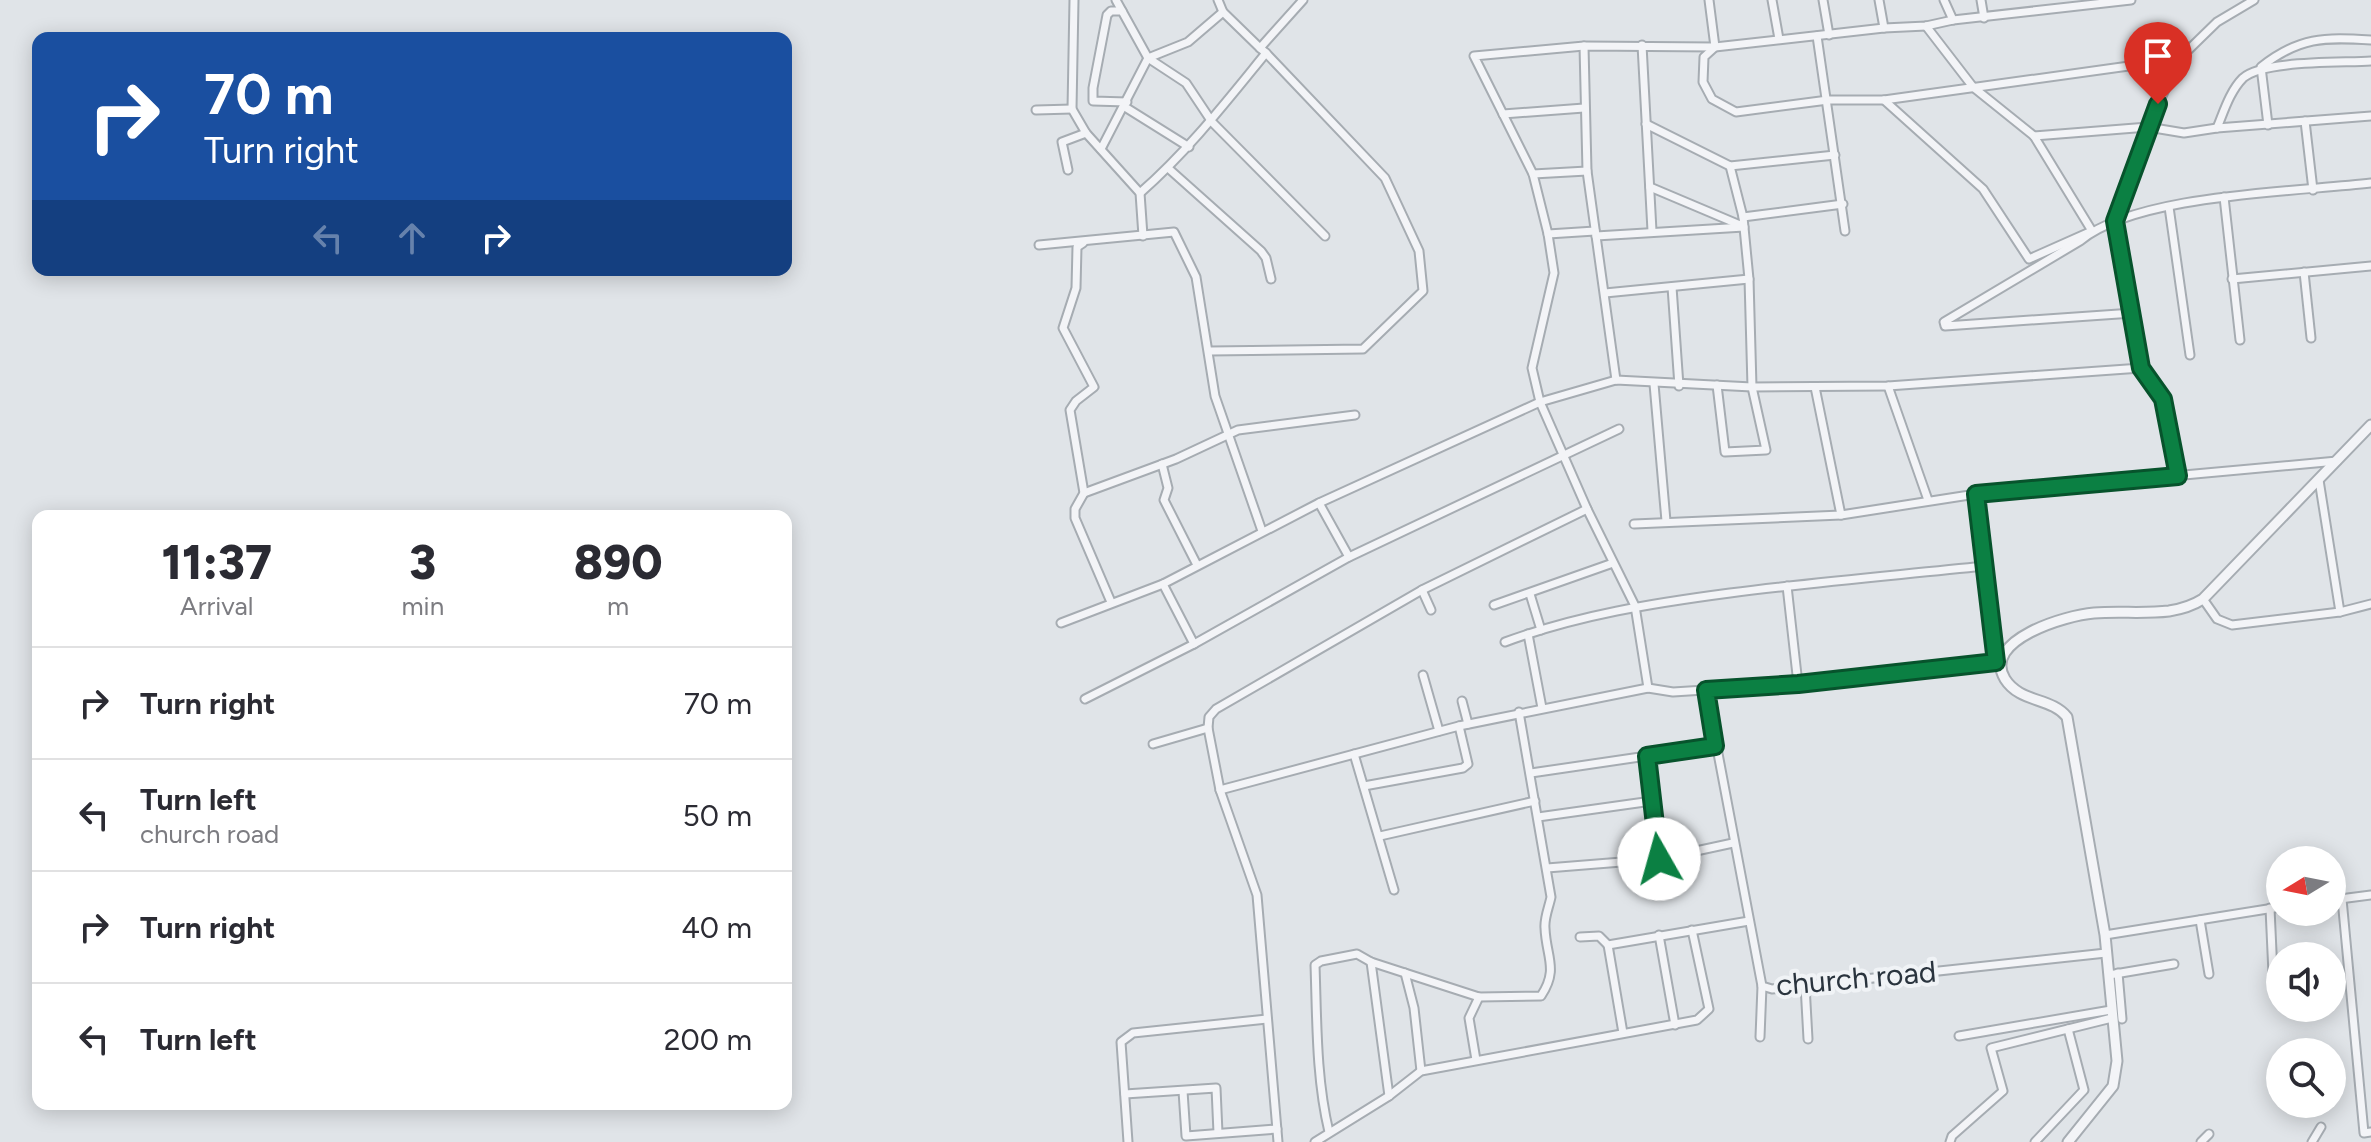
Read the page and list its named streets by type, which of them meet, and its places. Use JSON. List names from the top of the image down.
{
  "streets": {
    "street": ["church road"]
  },
  "north": "left",
  "page": {
    "turn": ["70 m", "Turn right"],
    "eta": [
      "11:37",
      "Arrival",
      "3",
      "min",
      "890",
      "m"
    ],
    "list": [
      {
        "name": "Turn right",
        "value": "70 m"
      },
      {
        "name": "Turn left",
        "note": "church road",
        "value": "50 m"
      },
      {
        "name": "Turn right",
        "value": "40 m"
      },
      {
        "name": "Turn left",
        "value": "200 m"
      }
    ]
  }
}
